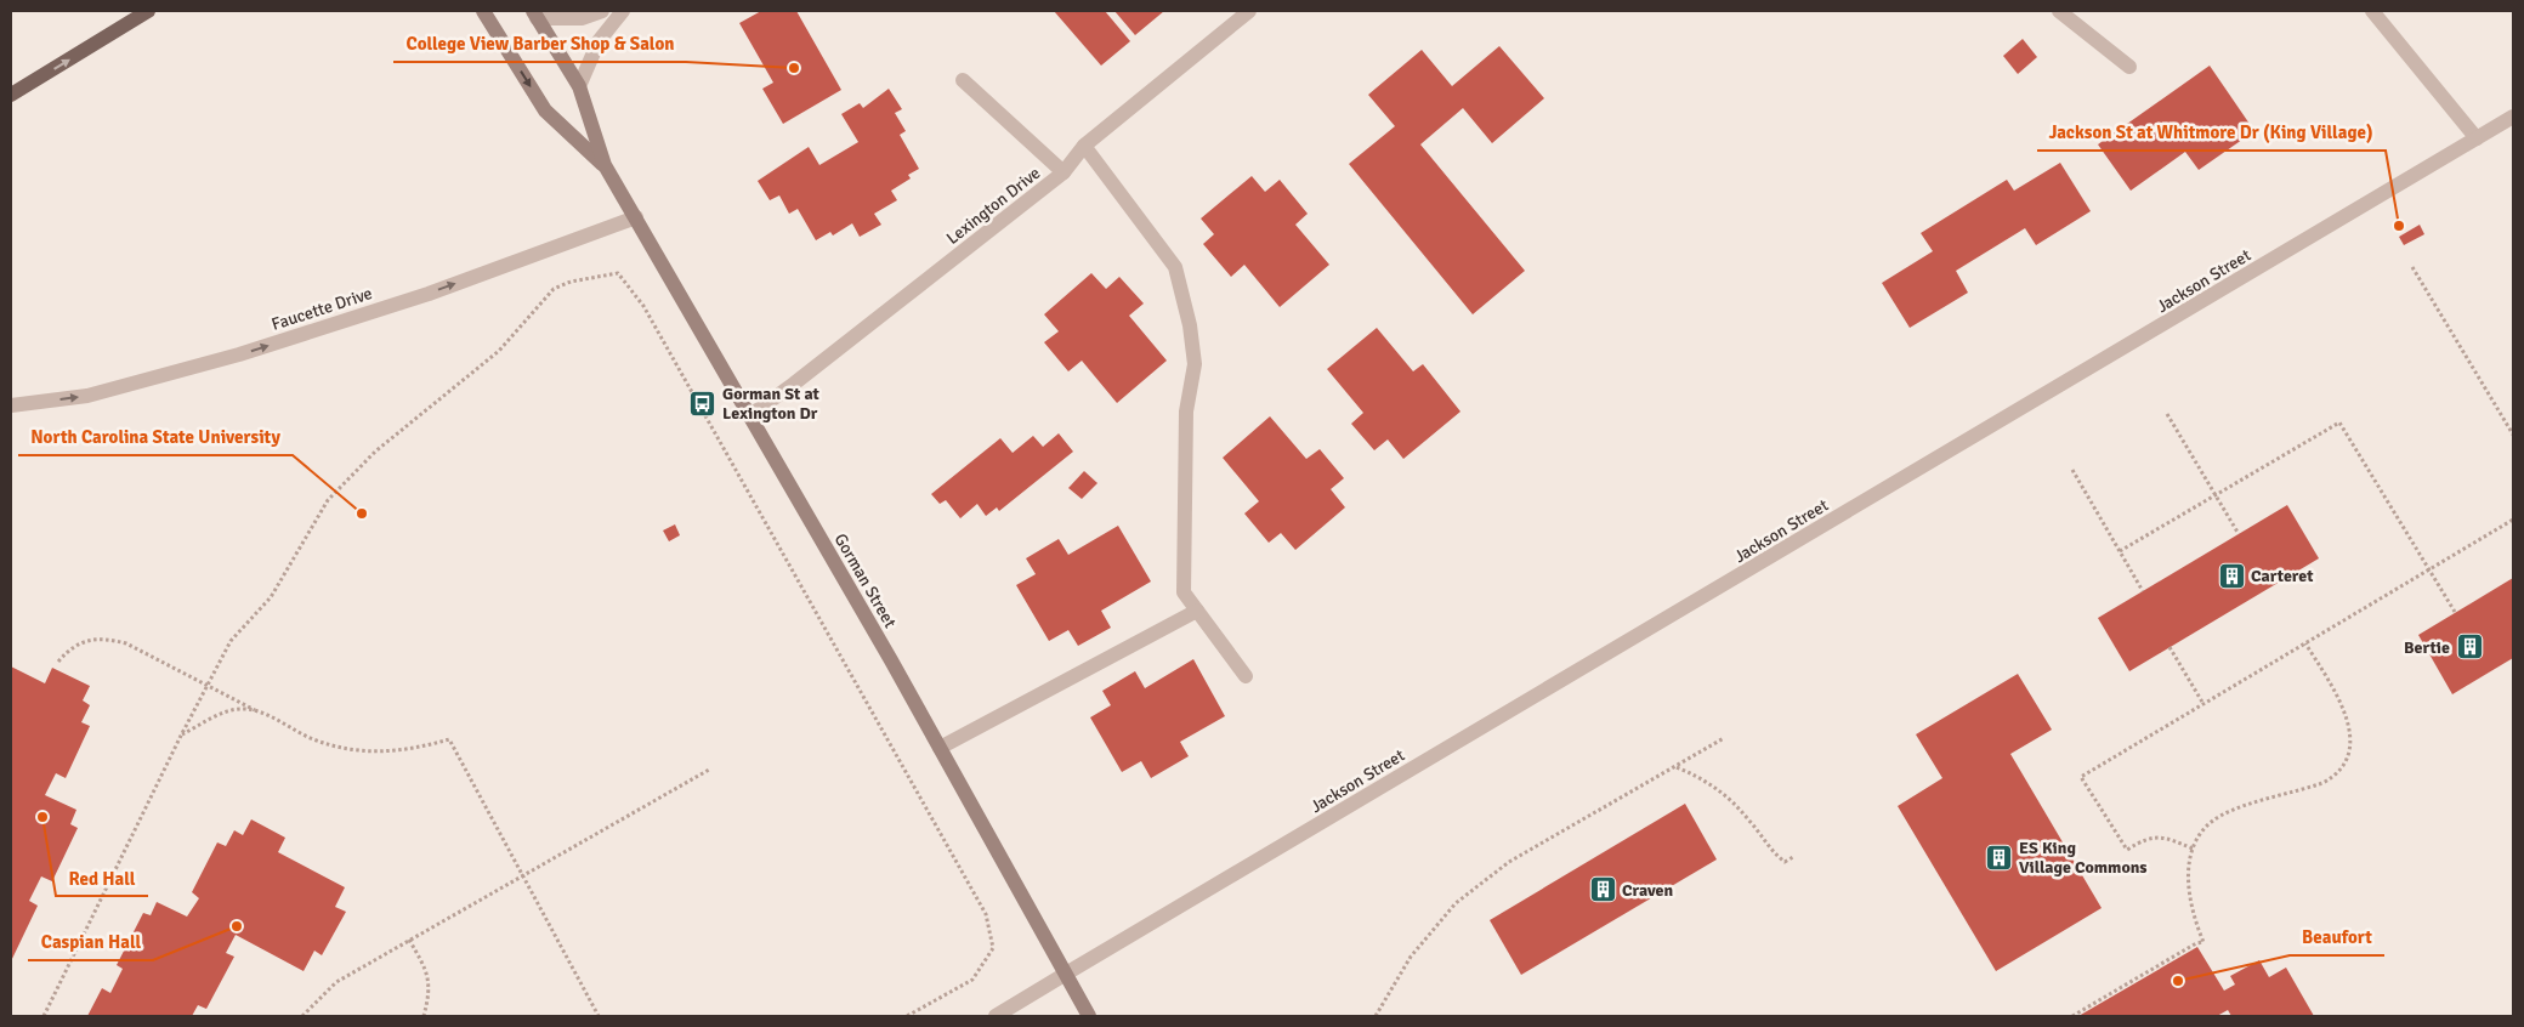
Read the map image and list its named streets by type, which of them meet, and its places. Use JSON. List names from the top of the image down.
{
  "streets": {
    "main road": ["Gorman Street"],
    "street": ["Lexington Drive", "Jackson Street", "Faucette Drive"]
  },
  "crossings": [
    ["Lexington Drive", "Gorman Street"],
    ["Jackson Street", "Gorman Street"],
    ["Faucette Drive", "Gorman Street"]
  ],
  "one_way": ["Faucette Drive"],
  "places": {
    "other": [
      "College View Barber Shop & Salon",
      "Jackson St at Whitmore Dr (King Village)",
      "North Carolina State University",
      "Red Hall",
      "Caspian Hall",
      "Beaufort"
    ],
    "bus stop": ["Gorman St at Lexington Dr"],
    "building": [
      "Carteret",
      "Bertie",
      "ES King Village Commons",
      "Craven"
    ]
  }
}
